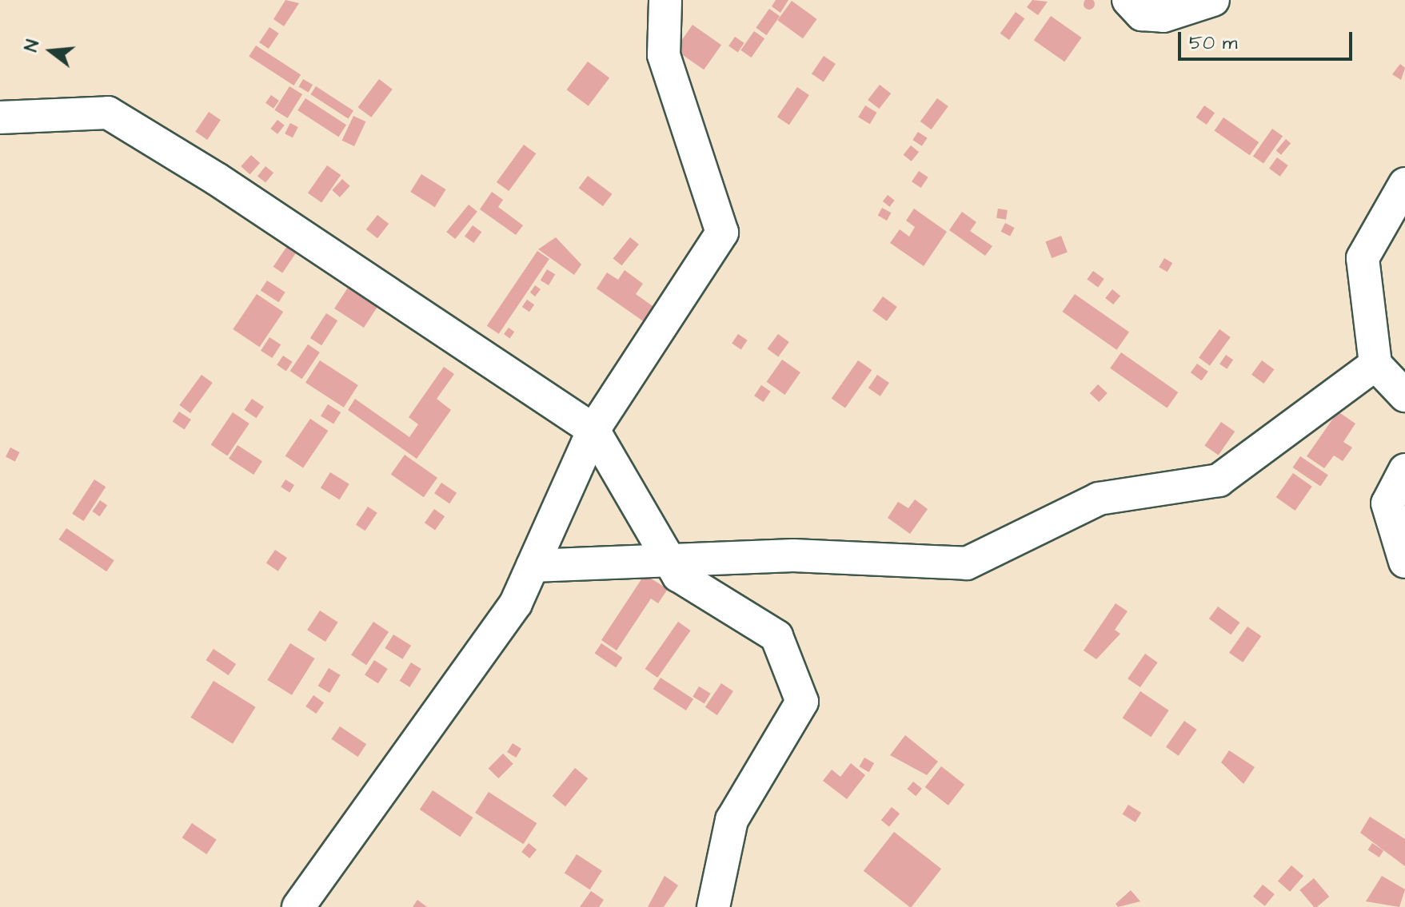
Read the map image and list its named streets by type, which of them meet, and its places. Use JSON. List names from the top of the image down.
{
  "scale_bar": "50 m",
  "north": "left"
}
